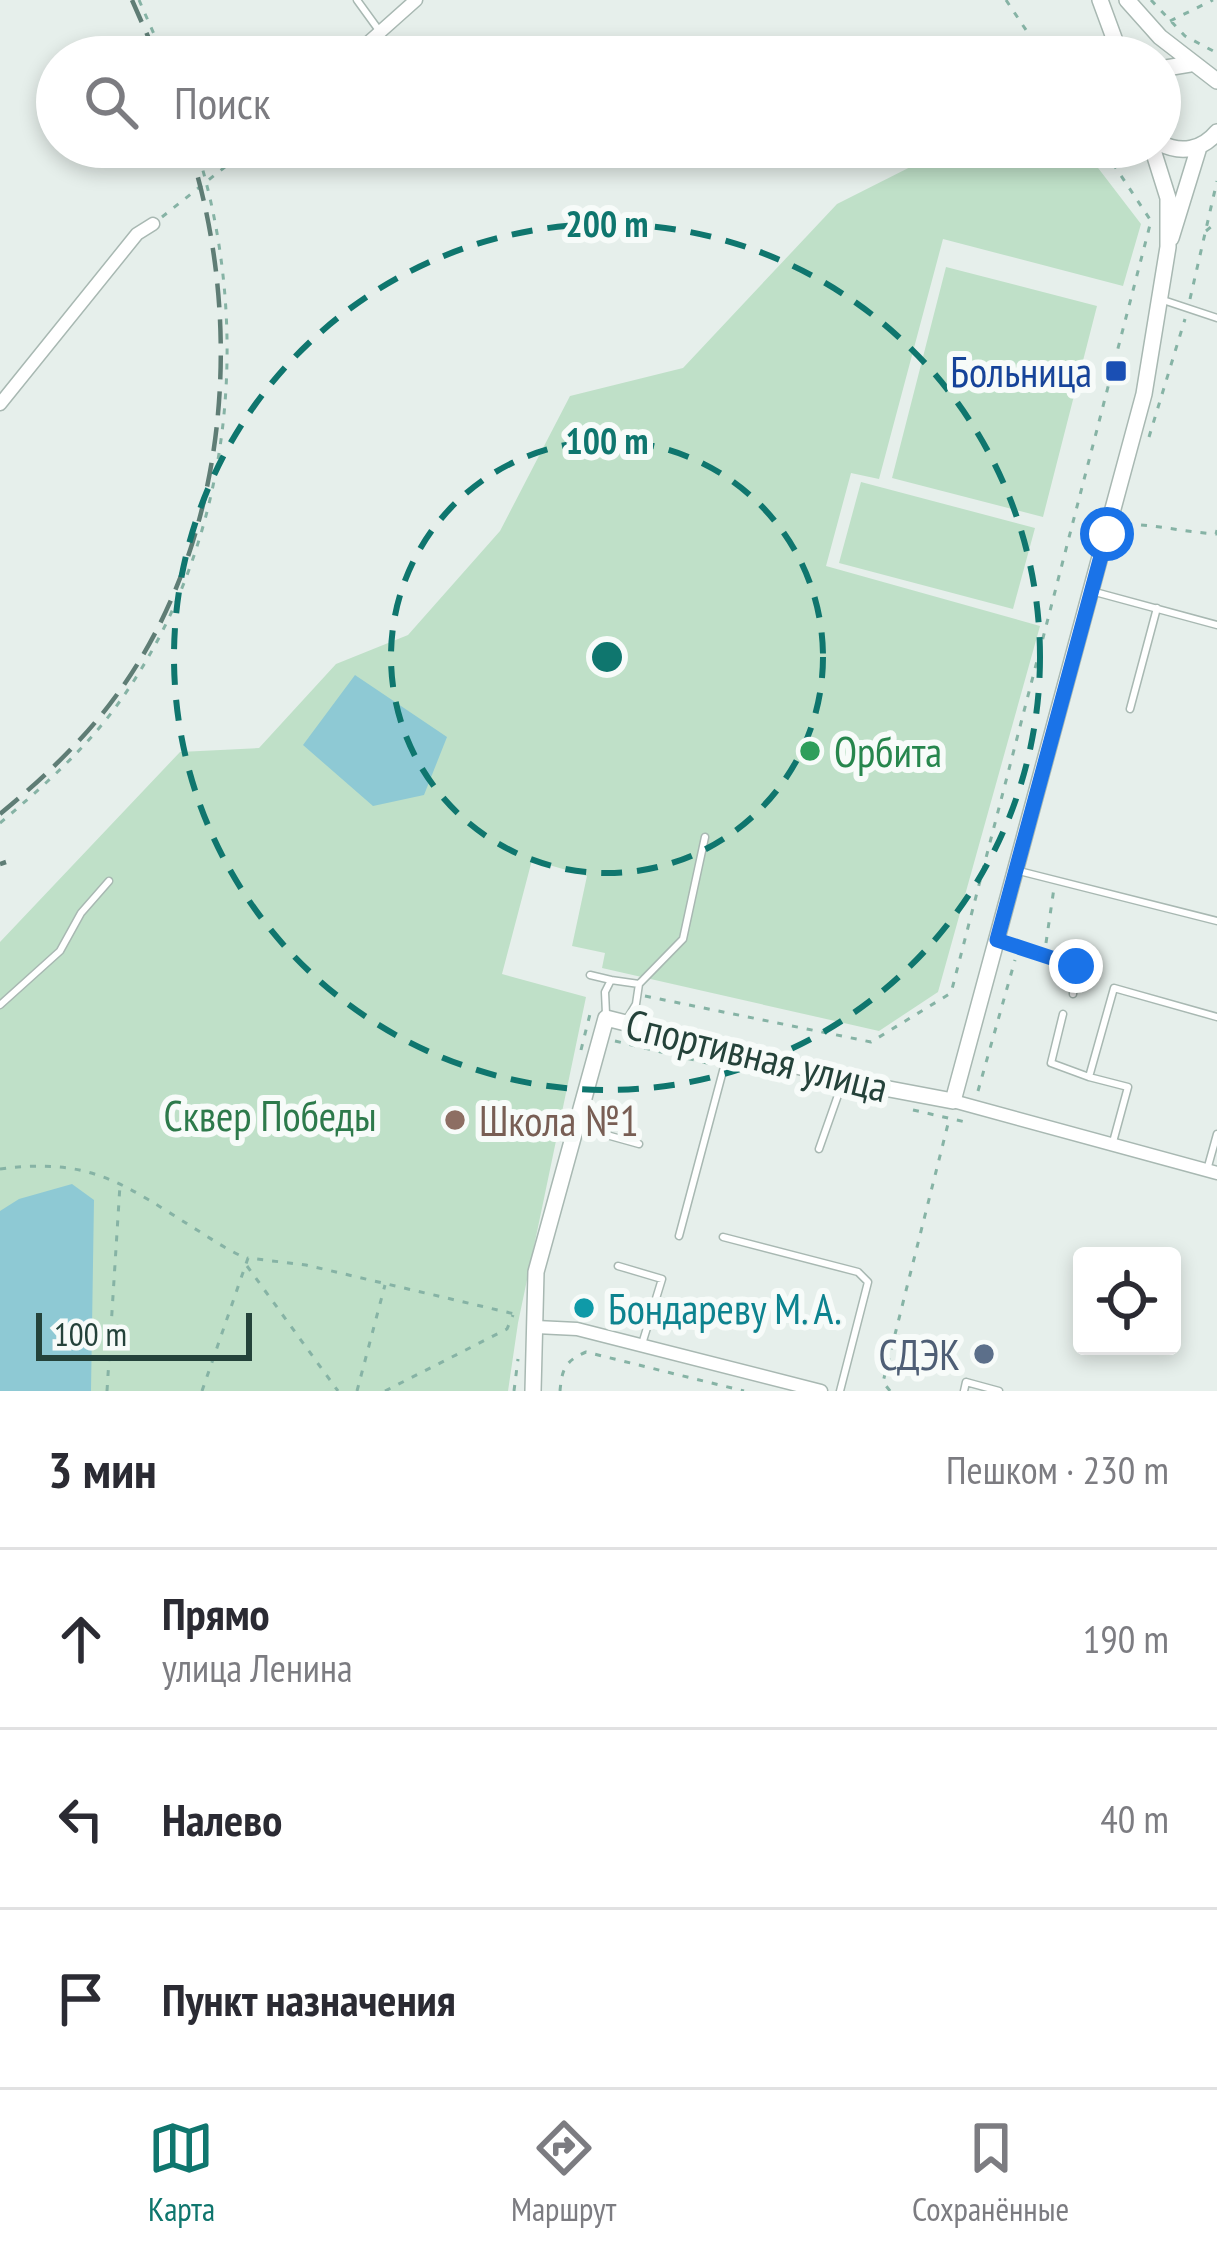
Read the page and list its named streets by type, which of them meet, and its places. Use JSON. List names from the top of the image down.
{
  "streets": {
    "street": ["Спортивная улица"]
  },
  "parks": ["Сквер Победы"],
  "places": {
    "transit": ["Больница"],
    "other": [
      "Орбита",
      "Школа №1",
      "Бондареву М. А.",
      "СДЭК"
    ]
  },
  "scale_bar": "100 m",
  "page": {
    "search": "Поиск",
    "scale": "100 m",
    "heading": ["3 мин", "Пешком · 230 m"],
    "list": [
      ["Прямо", "улица Ленина", "190 m"],
      ["Налево", "40 m"],
      "Пункт назначения"
    ],
    "nav": ["Карта", "Маршрут", "Сохранённые"]
  },
  "rings": ["200 m", "100 m"]
}
